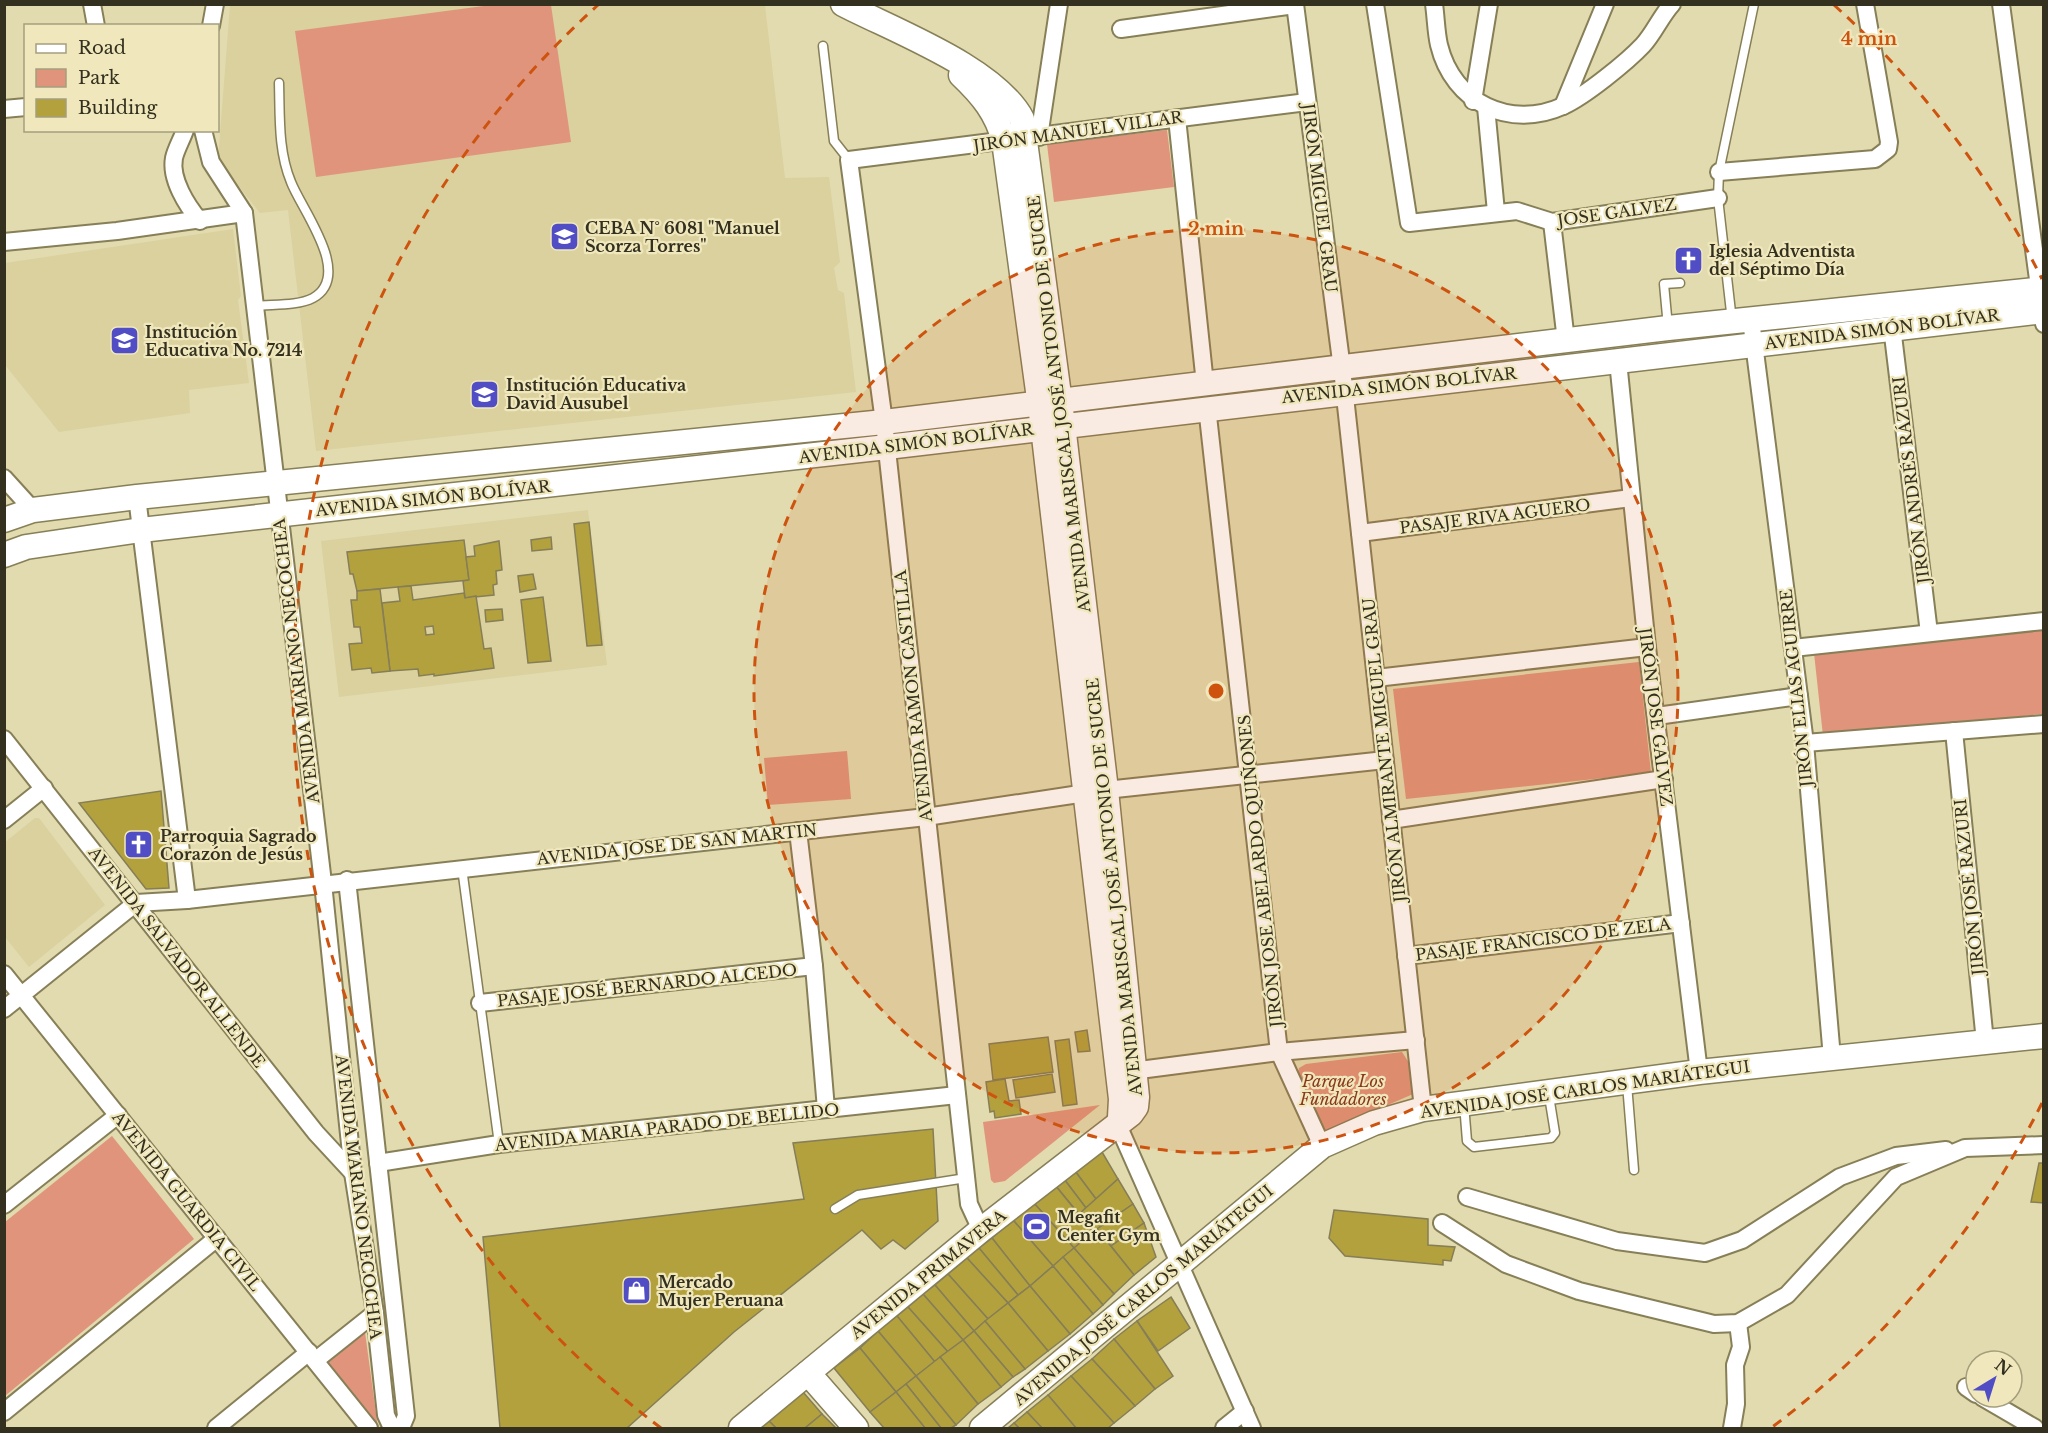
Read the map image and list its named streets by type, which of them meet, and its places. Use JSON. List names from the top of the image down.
{
  "streets": {
    "street": [
      "JIRÓN MANUEL VILLAR",
      "JIRÓN MIGUEL GRAU",
      "JOSE GALVEZ",
      "AVENIDA SIMÓN BOLÍVAR",
      "AVENIDA MARISCAL JOSÉ ANTONIO DE SUCRE",
      "JIRÓN ANDRÉS RÁZURI",
      "PASAJE RIVA AGUERO",
      "AVENIDA MARIANO NECOCHEA",
      "JIRÓN ELIAS AGUIRRE",
      "AVENIDA RAMON CASTILLA",
      "JIRÓN JOSE GALVEZ",
      "JIRÓN ALMIRANTE MIGUEL GRAU",
      "AVENIDA JOSE DE SAN MARTIN",
      "JIRÓN JOSE ABELARDO QUIÑONES",
      "JIRÓN JOSÉ RAZURI",
      "PASAJE FRANCISCO DE ZELA",
      "AVENIDA SALVADOR ALLENDE",
      "PASAJE JOSÉ BERNARDO ALCEDO",
      "AVENIDA JOSÉ CARLOS MARIÁTEGUI",
      "AVENIDA MARIA PARADO DE BELLIDO",
      "AVENIDA GUARDIA CIVIL",
      "AVENIDA PRIMAVERA"
    ]
  },
  "crossings": [
    ["JIRÓN MANUEL VILLAR", "JIRÓN MIGUEL GRAU"],
    ["JIRÓN MANUEL VILLAR", "AVENIDA MARISCAL JOSÉ ANTONIO DE SUCRE"],
    ["JIRÓN MANUEL VILLAR", "AVENIDA RAMON CASTILLA"],
    ["JIRÓN MANUEL VILLAR", "JIRÓN JOSE ABELARDO QUIÑONES"],
    ["JIRÓN MIGUEL GRAU", "AVENIDA SIMÓN BOLÍVAR"],
    ["JIRÓN MIGUEL GRAU", "JIRÓN ALMIRANTE MIGUEL GRAU"],
    ["JOSE GALVEZ", "JIRÓN ELIAS AGUIRRE"],
    ["AVENIDA SIMÓN BOLÍVAR", "AVENIDA MARISCAL JOSÉ ANTONIO DE SUCRE"],
    ["AVENIDA SIMÓN BOLÍVAR", "JIRÓN ANDRÉS RÁZURI"],
    ["AVENIDA SIMÓN BOLÍVAR", "AVENIDA MARIANO NECOCHEA"],
    ["AVENIDA SIMÓN BOLÍVAR", "JIRÓN ELIAS AGUIRRE"],
    ["AVENIDA SIMÓN BOLÍVAR", "AVENIDA RAMON CASTILLA"],
    ["AVENIDA SIMÓN BOLÍVAR", "JIRÓN JOSE GALVEZ"],
    ["AVENIDA SIMÓN BOLÍVAR", "JIRÓN ALMIRANTE MIGUEL GRAU"],
    ["AVENIDA SIMÓN BOLÍVAR", "JIRÓN JOSE ABELARDO QUIÑONES"],
    ["AVENIDA MARISCAL JOSÉ ANTONIO DE SUCRE", "AVENIDA JOSE DE SAN MARTIN"],
    ["AVENIDA MARISCAL JOSÉ ANTONIO DE SUCRE", "AVENIDA PRIMAVERA"],
    ["PASAJE RIVA AGUERO", "JIRÓN JOSE GALVEZ"],
    ["PASAJE RIVA AGUERO", "JIRÓN ALMIRANTE MIGUEL GRAU"],
    ["AVENIDA MARIANO NECOCHEA", "AVENIDA JOSE DE SAN MARTIN"],
    ["AVENIDA MARIANO NECOCHEA", "AVENIDA SALVADOR ALLENDE"],
    ["AVENIDA MARIANO NECOCHEA", "AVENIDA MARIA PARADO DE BELLIDO"],
    ["JIRÓN ELIAS AGUIRRE", "AVENIDA JOSÉ CARLOS MARIÁTEGUI"],
    ["AVENIDA RAMON CASTILLA", "AVENIDA JOSE DE SAN MARTIN"],
    ["AVENIDA RAMON CASTILLA", "AVENIDA MARIA PARADO DE BELLIDO"],
    ["AVENIDA RAMON CASTILLA", "AVENIDA PRIMAVERA"],
    ["JIRÓN JOSE GALVEZ", "PASAJE FRANCISCO DE ZELA"],
    ["JIRÓN JOSE GALVEZ", "AVENIDA JOSÉ CARLOS MARIÁTEGUI"],
    ["JIRÓN ALMIRANTE MIGUEL GRAU", "AVENIDA JOSE DE SAN MARTIN"],
    ["JIRÓN ALMIRANTE MIGUEL GRAU", "PASAJE FRANCISCO DE ZELA"],
    ["JIRÓN ALMIRANTE MIGUEL GRAU", "AVENIDA JOSÉ CARLOS MARIÁTEGUI"],
    ["AVENIDA JOSE DE SAN MARTIN", "JIRÓN JOSE ABELARDO QUIÑONES"],
    ["AVENIDA JOSE DE SAN MARTIN", "AVENIDA SALVADOR ALLENDE"],
    ["JIRÓN JOSE ABELARDO QUIÑONES", "AVENIDA JOSÉ CARLOS MARIÁTEGUI"],
    ["JIRÓN JOSÉ RAZURI", "AVENIDA JOSÉ CARLOS MARIÁTEGUI"]
  ],
  "parks": ["Parque Los Fundadores"],
  "places": {
    "school or university": ["CEBA N° 6081 \"Manuel Scorza Torres\"", "Institución Educativa No. 7214", "Institución Educativa David Ausubel"],
    "church": ["Iglesia Adventista del Séptimo Día", "Parroquia Sagrado Corazón de Jesús"],
    "sports": ["Megafit Center Gym"],
    "shop": ["Mercado Mujer Peruana"]
  },
  "legend": ["Road", "Park", "Building"],
  "north": "top right",
  "rings": ["4 min", "2 min"]
}
